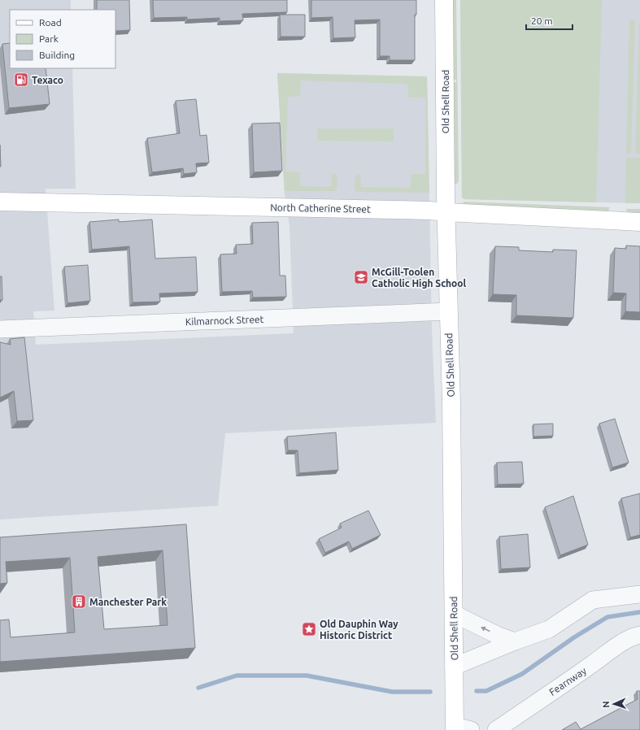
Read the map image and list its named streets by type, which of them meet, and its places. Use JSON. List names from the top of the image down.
{
  "streets": {
    "street": [
      "Old Shell Road",
      "North Catherine Street",
      "Kilmarnock Street",
      "Fearnway"
    ]
  },
  "crossings": [
    ["Old Shell Road", "North Catherine Street"],
    ["Old Shell Road", "Kilmarnock Street"]
  ],
  "places": {
    "fuel station": ["Texaco"],
    "school or university": ["McGill-Toolen Catholic High School"],
    "building": ["Manchester Park"],
    "place": ["Old Dauphin Way Historic District"]
  },
  "legend": ["Road", "Park", "Building"],
  "scale_bar": "20 m",
  "north": "left"
}
